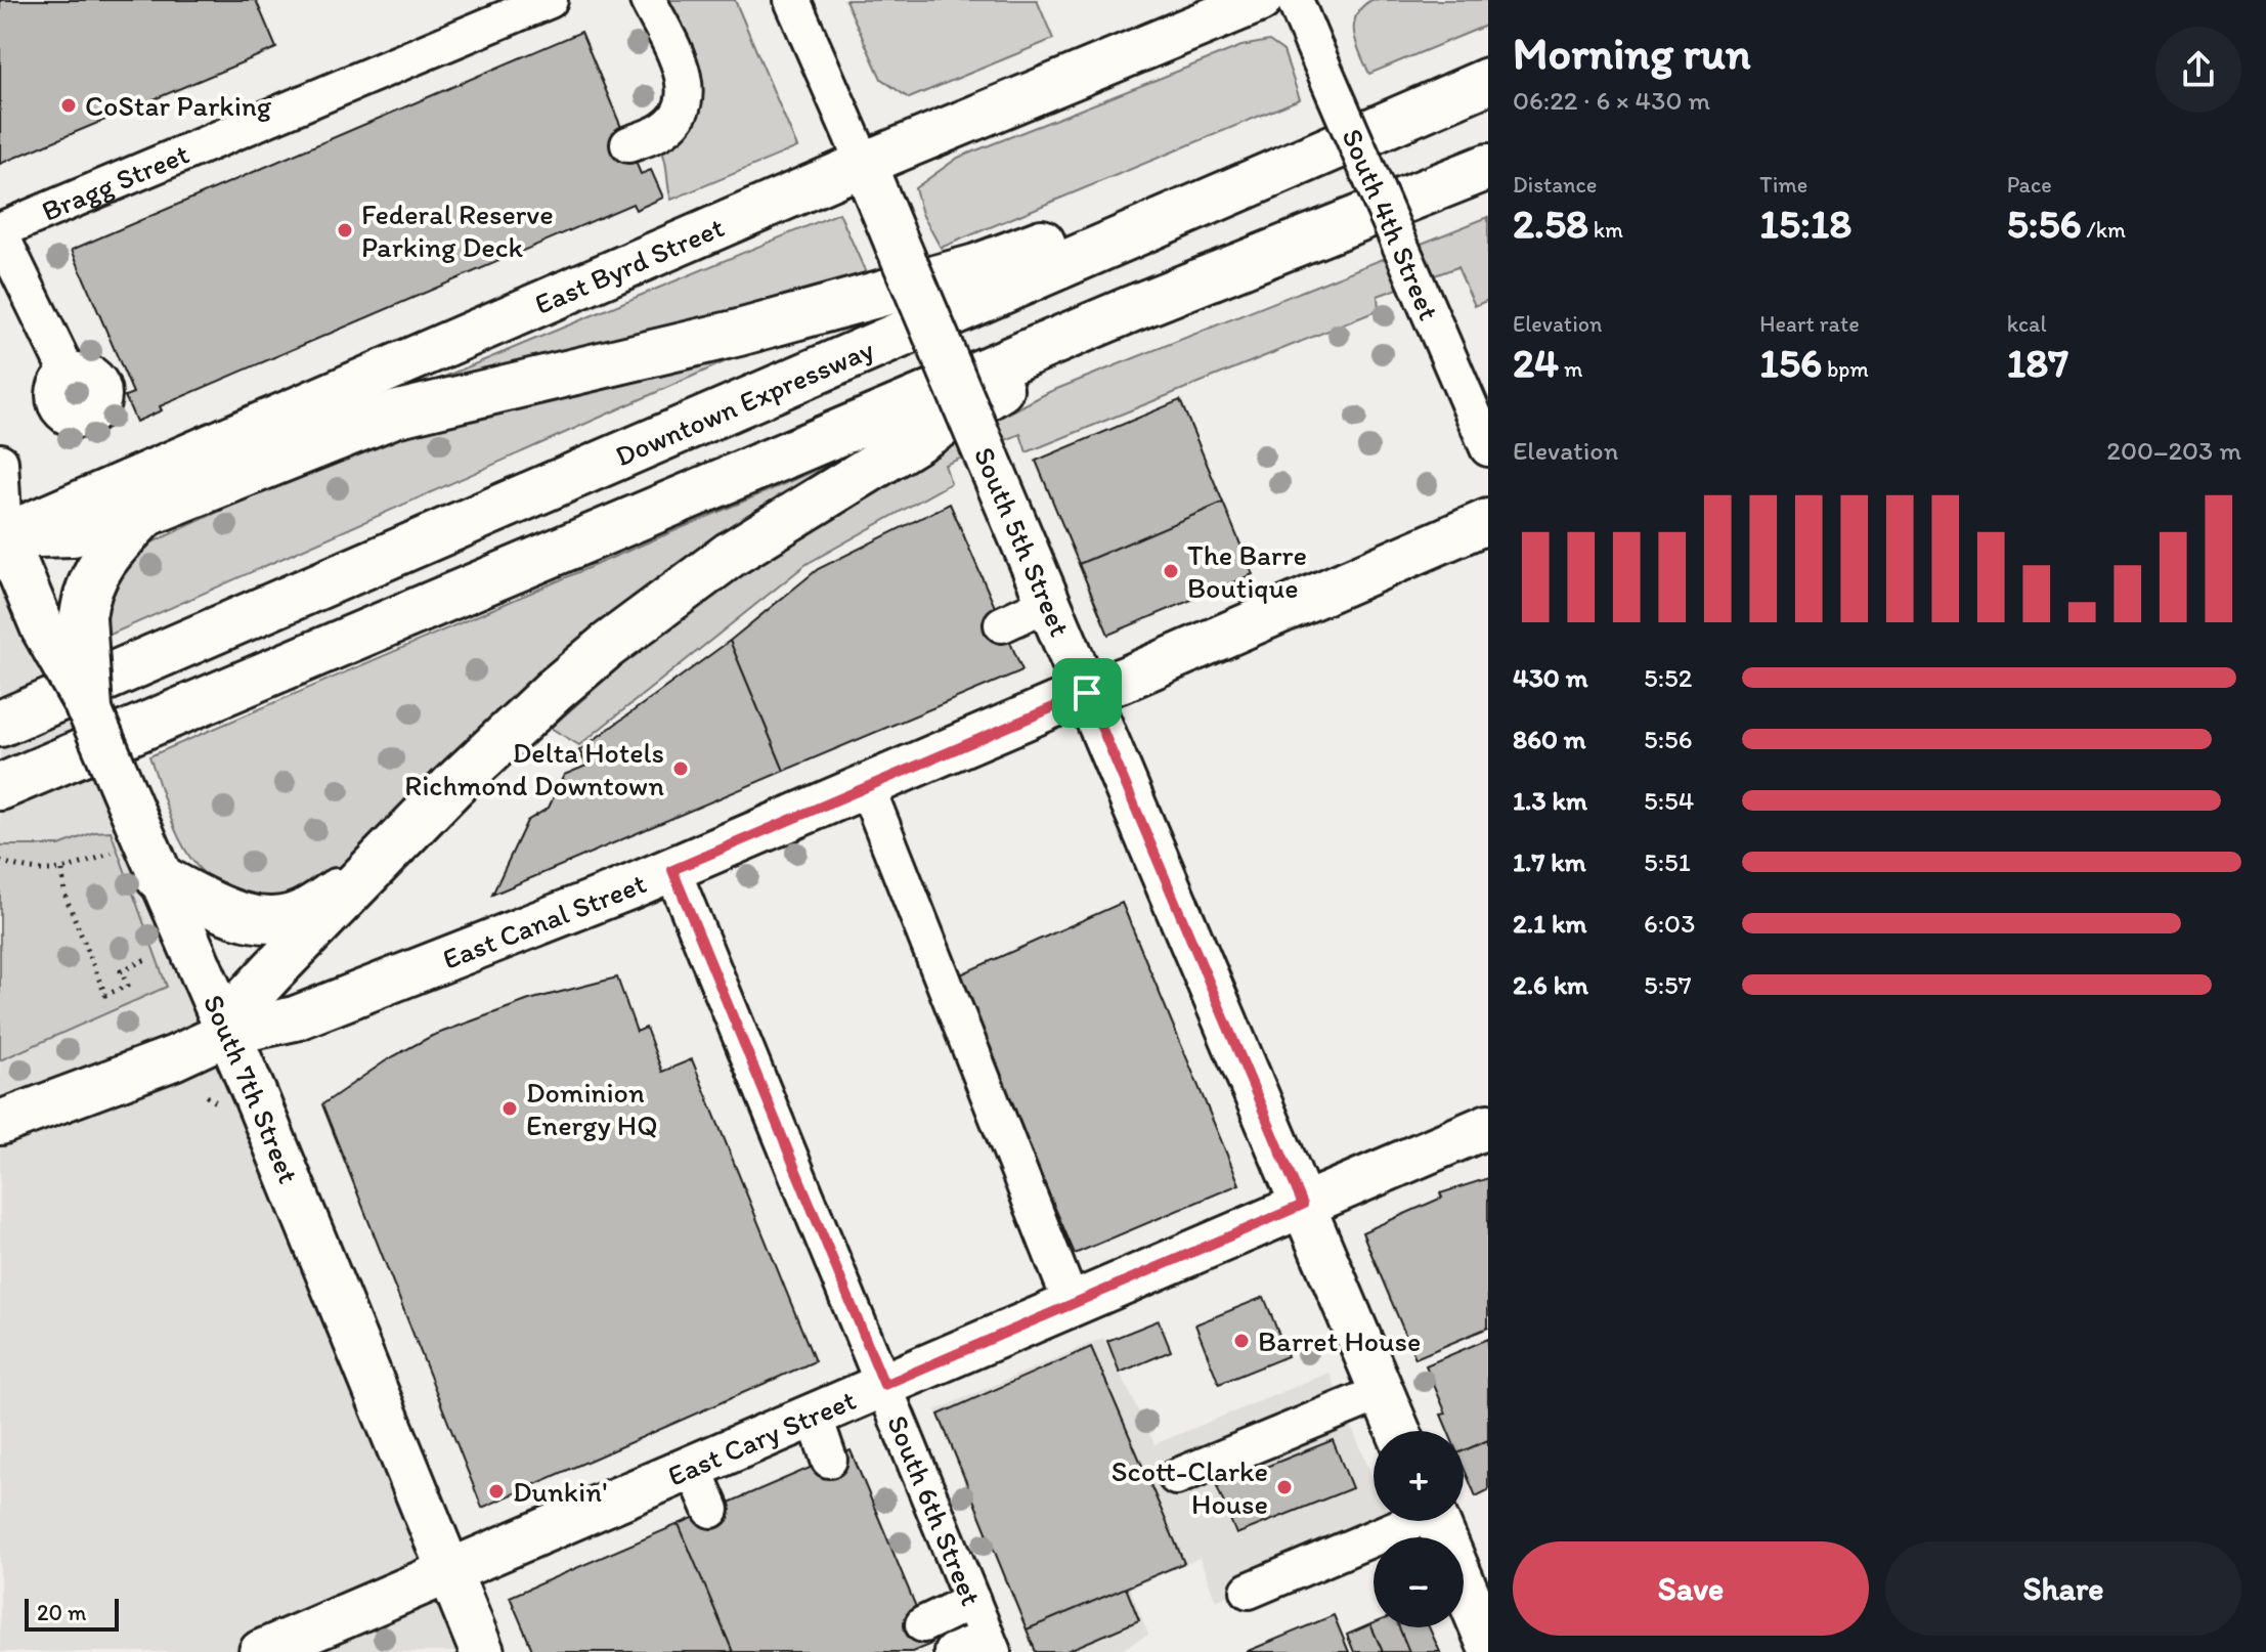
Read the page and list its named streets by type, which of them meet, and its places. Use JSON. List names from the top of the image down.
{
  "streets": {
    "highway": ["Downtown Expressway"],
    "main road": [
      "East Byrd Street",
      "South 5th Street",
      "East Canal Street",
      "South 7th Street",
      "East Cary Street"
    ],
    "street": ["Bragg Street", "South 4th Street", "South 6th Street"]
  },
  "crossings": [
    ["East Byrd Street", "South 5th Street"],
    ["South 5th Street", "East Canal Street"],
    ["South 5th Street", "East Cary Street"],
    ["East Canal Street", "South 7th Street"],
    ["East Canal Street", "South 6th Street"],
    ["South 7th Street", "East Cary Street"],
    ["East Cary Street", "South 6th Street"]
  ],
  "places": [
    "CoStar Parking",
    "Federal Reserve Parking Deck",
    "The Barre Boutique",
    "Delta Hotels Richmond Downtown",
    "Dominion Energy HQ",
    "Barret House",
    "Scott-Clarke House",
    "Dunkin'"
  ],
  "scale_bar": "20 m",
  "page": {
    "heading": ["Morning run", "06:22 · 6 × 430 m"],
    "stats": [
      ["Distance", "2.58 km"],
      ["Time", "15:18"],
      ["Pace", "5:56 /km"],
      ["Elevation", "24 m"],
      ["Heart rate", "156 bpm"],
      ["kcal", "187"]
    ],
    "chart": ["Elevation", "200–203 m"],
    "list": [
      {
        "name": "430 m",
        "note": "5:52"
      },
      {
        "name": "860 m",
        "note": "5:56"
      },
      {
        "name": "1.3 km",
        "note": "5:54"
      },
      {
        "name": "1.7 km",
        "note": "5:51"
      },
      {
        "name": "2.1 km",
        "note": "6:03"
      },
      {
        "name": "2.6 km",
        "note": "5:57"
      }
    ],
    "map_buttons": ["+", "−"],
    "buttons": ["Save", "Share"],
    "scale": "20 m"
  }
}
